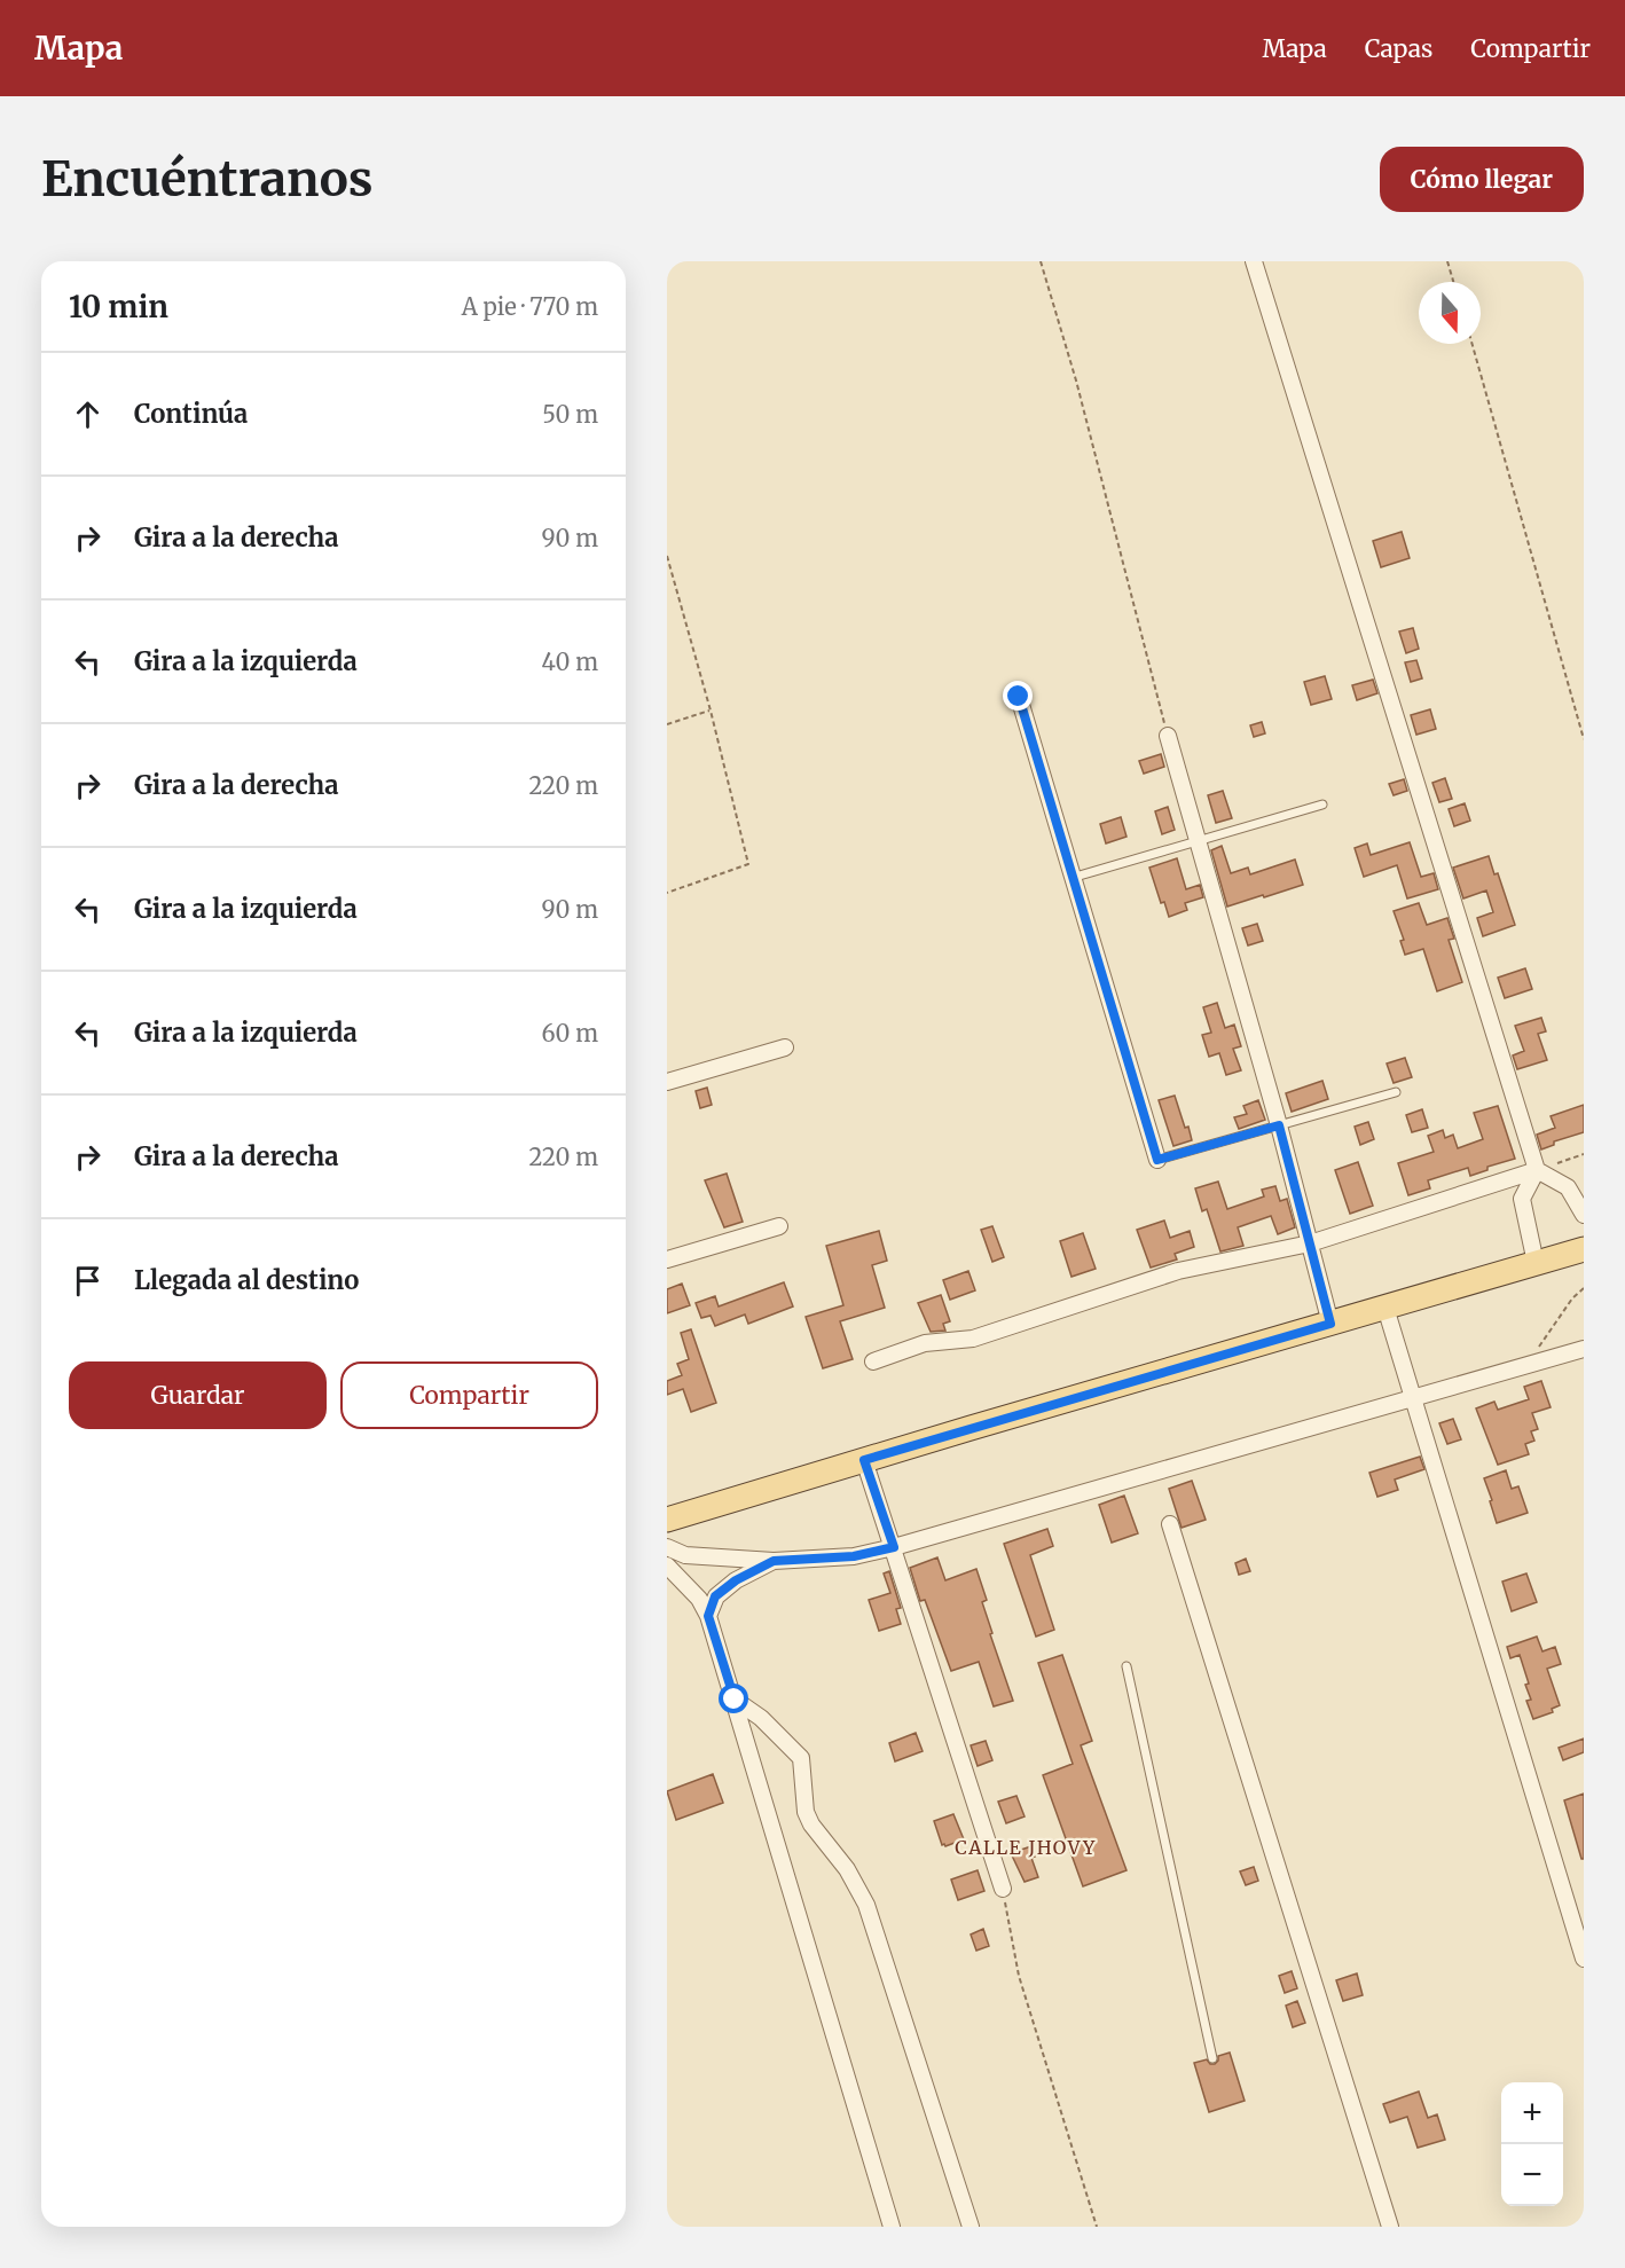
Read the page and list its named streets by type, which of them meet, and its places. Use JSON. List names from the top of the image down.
{
  "districts": ["CALLE JHOVY"],
  "north": "bottom",
  "page": {
    "header": "Mapa",
    "nav": ["Mapa", "Capas", "Compartir"],
    "buttons": [
      "Cómo llegar",
      ["Guardar", "Compartir"]
    ],
    "title": "Encuéntranos",
    "heading": ["10 min", "A pie · 770 m"],
    "list": [
      ["Continúa", "50 m"],
      ["Gira a la derecha", "90 m"],
      ["Gira a la izquierda", "40 m"],
      ["Gira a la derecha", "220 m"],
      ["Gira a la izquierda", "90 m"],
      ["Gira a la izquierda", "60 m"],
      ["Gira a la derecha", "220 m"],
      "Llegada al destino"
    ],
    "map_buttons": ["+", "−"]
  }
}
